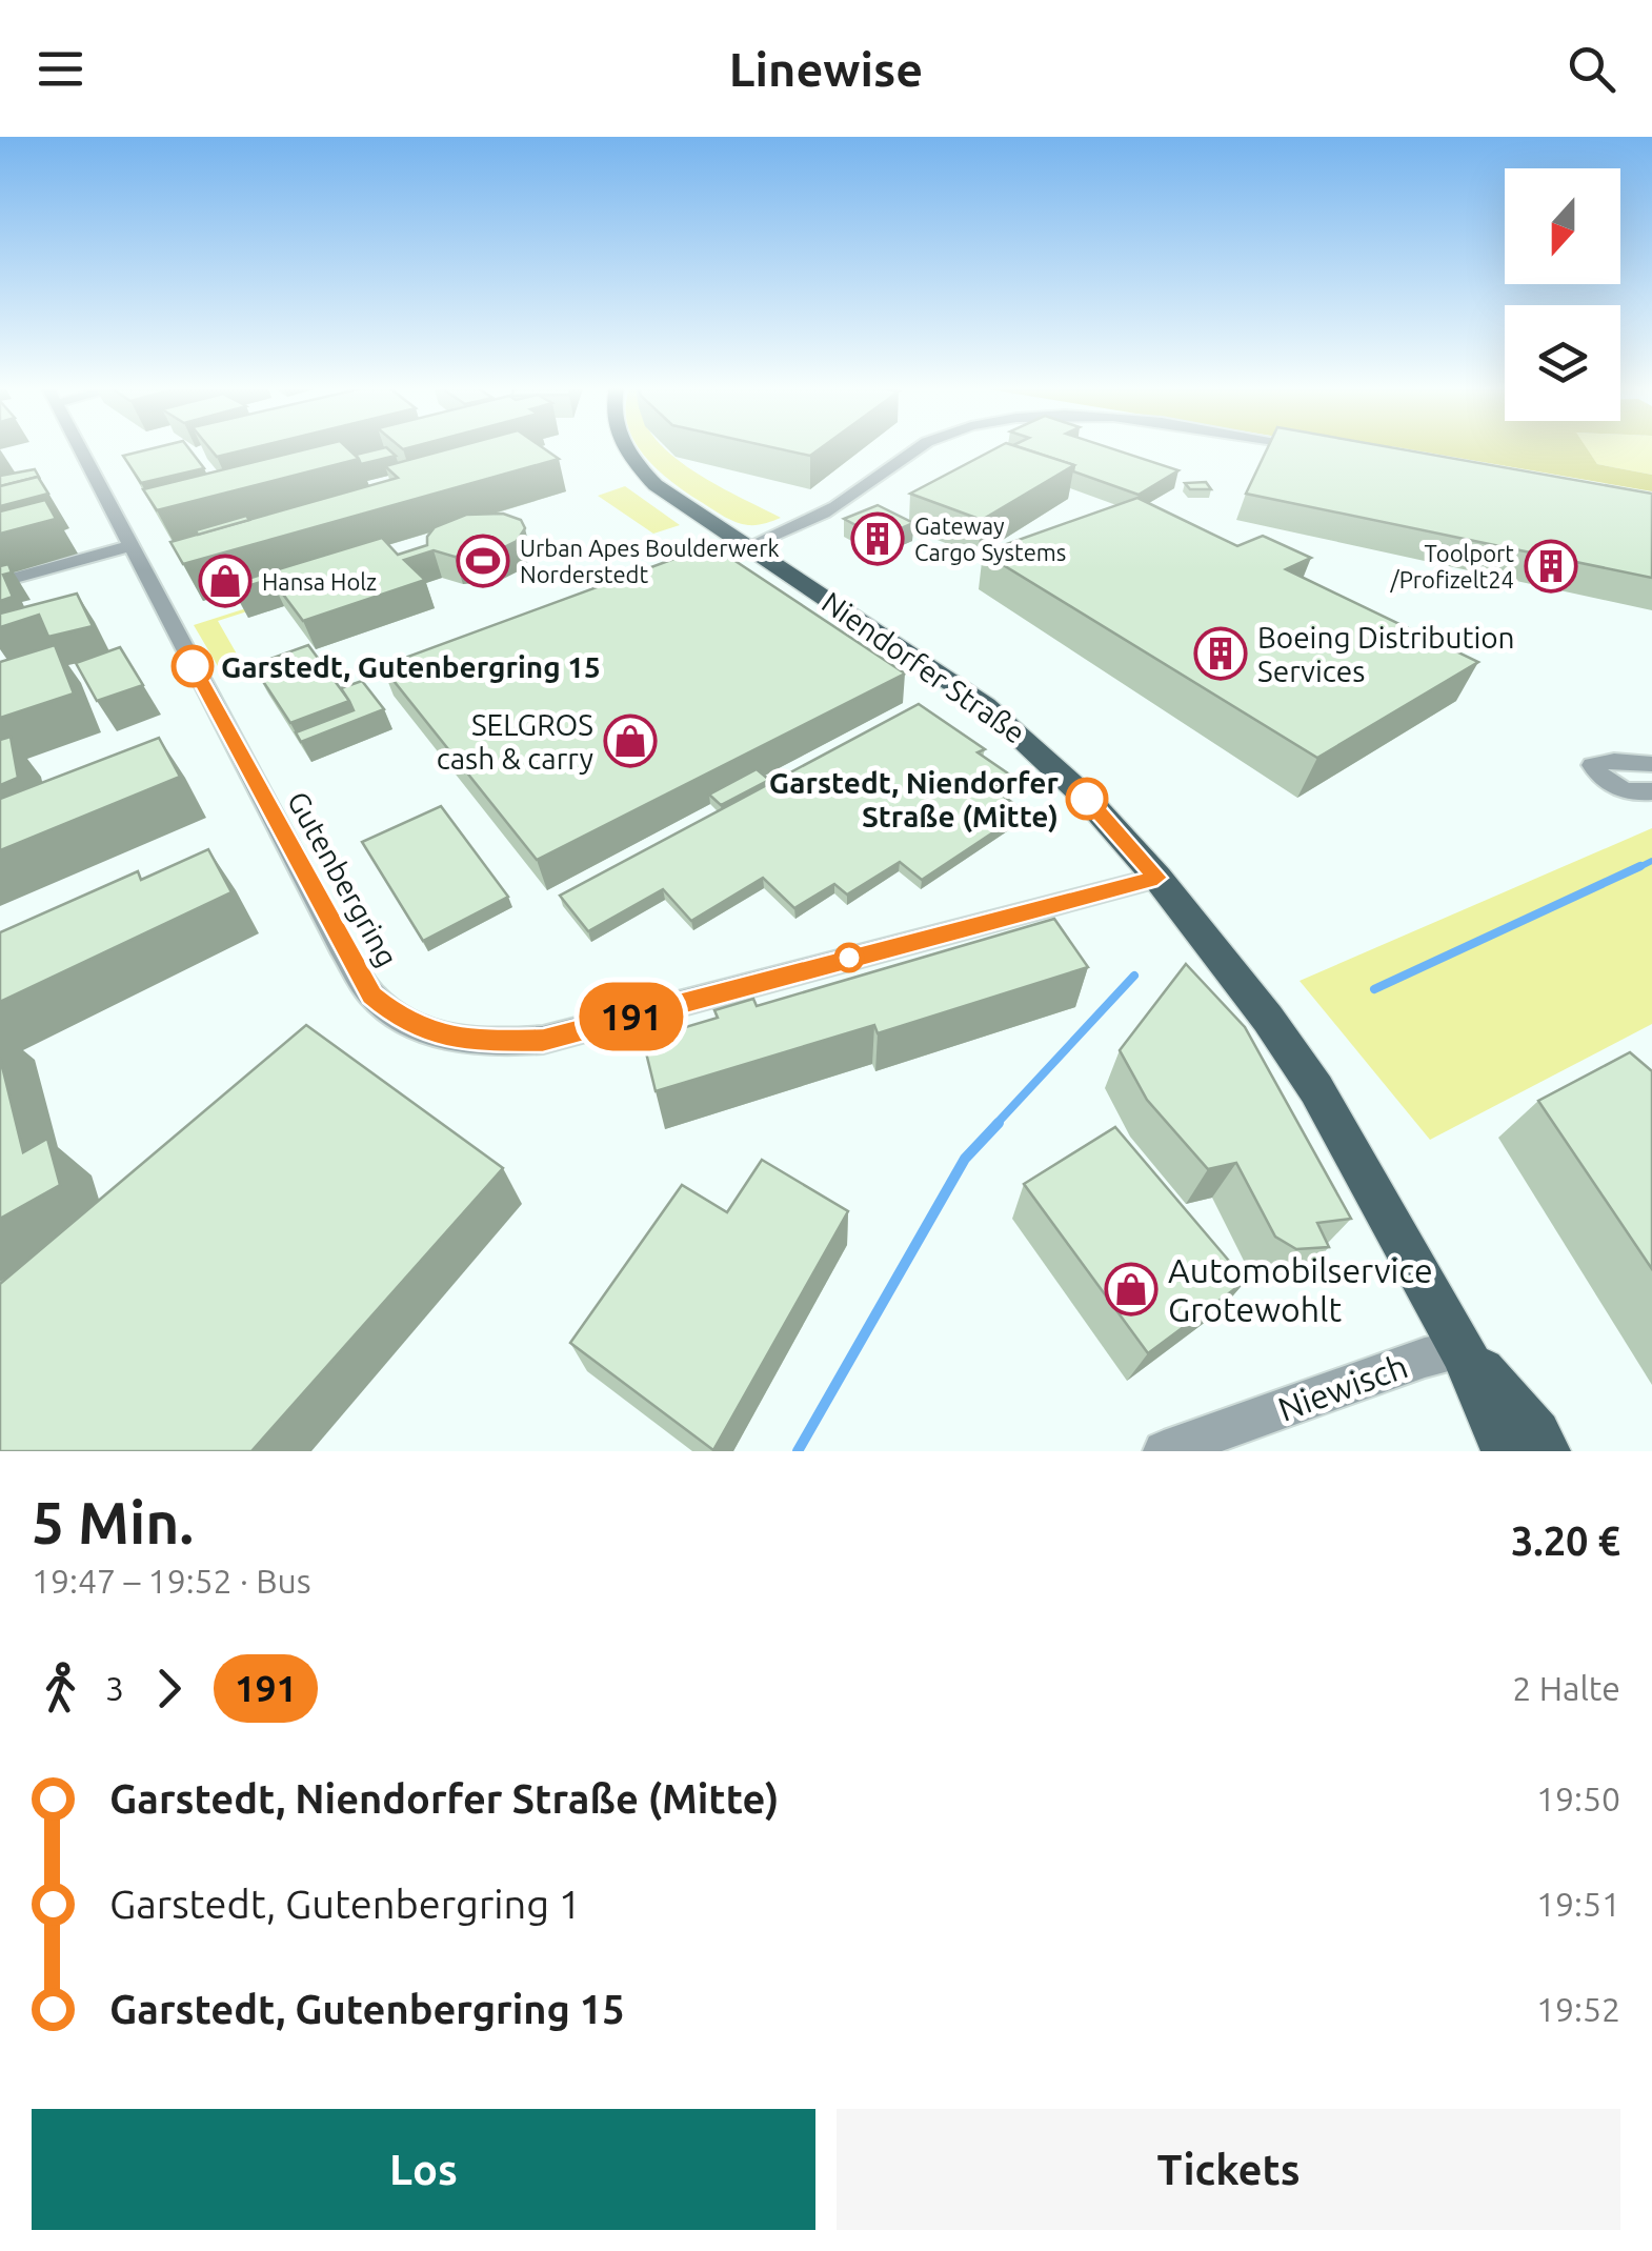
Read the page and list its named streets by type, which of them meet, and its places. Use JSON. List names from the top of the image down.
{
  "streets": {
    "main road": ["Niendorfer Straße"],
    "street": ["Gutenbergring", "Niewisch"]
  },
  "crossings": [
    ["Niendorfer Straße", "Gutenbergring"],
    ["Niendorfer Straße", "Niewisch"]
  ],
  "places": {
    "building": ["Gateway Cargo Systems", "Toolport /Profizelt24", "Boeing Distribution Services"],
    "sports": ["Urban Apes Boulderwerk Norderstedt"],
    "shop": ["Hansa Holz", "SELGROS cash & carry", "Automobilservice Grotewohlt"],
    "other": ["Garstedt, Gutenbergring 15", "Garstedt, Niendorfer Straße (Mitte)"]
  },
  "lines": ["bus line 191"],
  "north": "bottom",
  "page": {
    "header": "Linewise",
    "on_map": "191",
    "heading": ["5 Min.", "19:47 – 19:52 · Bus", "3.20 €"],
    "legs": ["3", "191", "2 Halte"],
    "list": [
      {
        "name": "Garstedt, Niendorfer Straße (Mitte)",
        "value": "19:50"
      },
      {
        "name": "Garstedt, Gutenbergring 1",
        "value": "19:51"
      },
      {
        "name": "Garstedt, Gutenbergring 15",
        "value": "19:52"
      }
    ],
    "buttons": ["Los", "Tickets"]
  }
}
